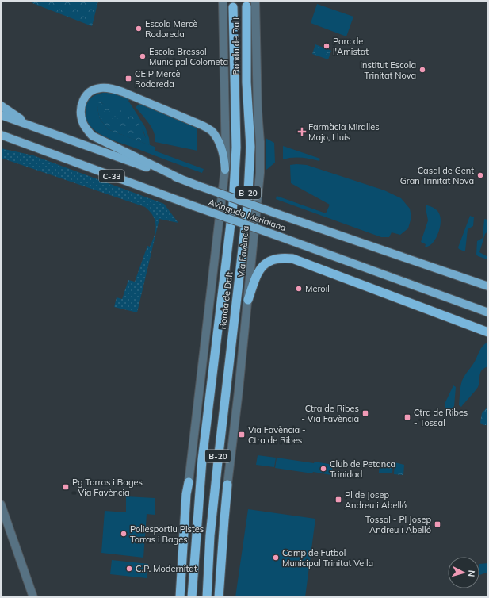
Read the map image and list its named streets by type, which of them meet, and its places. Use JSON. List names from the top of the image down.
{
  "streets": {
    "highway": ["Ronda de Dalt", "B-20"],
    "main road": ["C-33", "Avinguda Meridiana"],
    "street": ["Via Favència"]
  },
  "places": {
    "other": [
      "Escola Mercè Rodoreda",
      "Parc de l'Amistat",
      "Escola Bressol Municipal Colometa",
      "Institut Escola Trinitat Nova",
      "Casal de Gent Gran Trinitat Nova",
      "Meroil",
      "Club de Petanca Trinidad",
      "Poliesportiu Pistes Torras i Bages",
      "Camp de Futbol Municipal Trinitat Vella",
      "C.P. Modernitat"
    ],
    "transit": [
      "CEIP Mercè Rodoreda",
      "Ctra de Ribes - Via Favència",
      "Ctra de Ribes - Tossal",
      "Via Favència - Ctra de Ribes",
      "Pg Torras i Bages - Via Favència",
      "Pl de Josep Andreu i Abelló",
      "Tossal - Pl Josep Andreu i Abelló"
    ],
    "health": ["Farmàcia Miralles Majo, Lluís"]
  },
  "north": "right"
}
